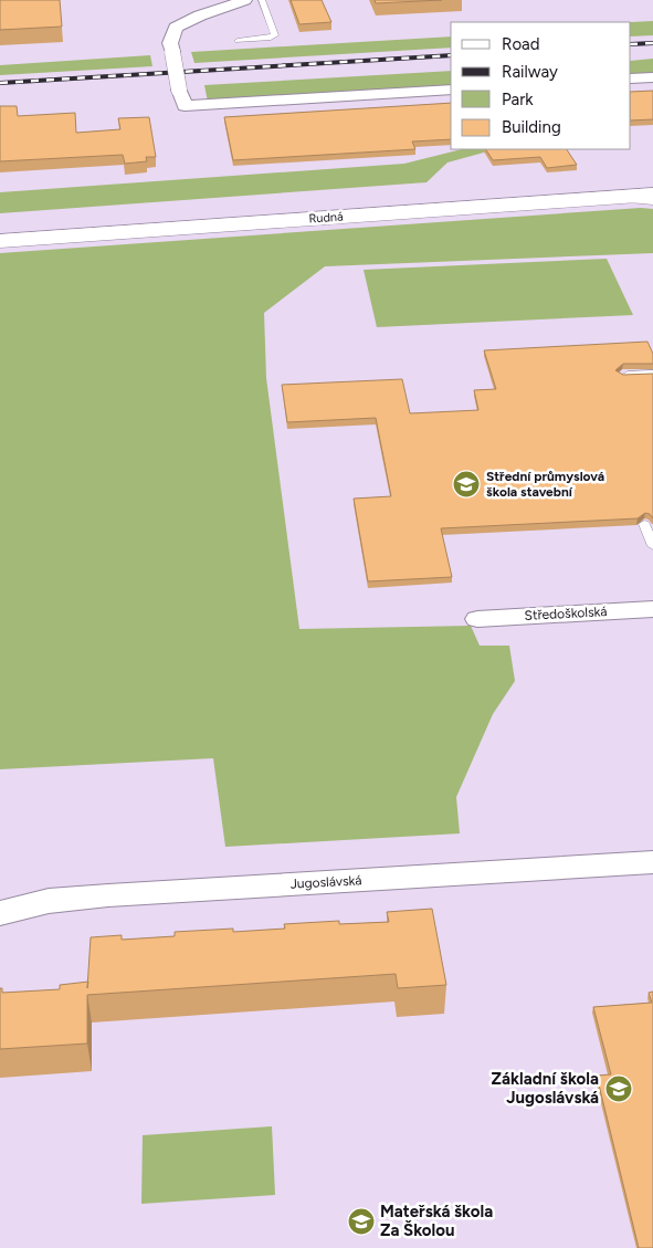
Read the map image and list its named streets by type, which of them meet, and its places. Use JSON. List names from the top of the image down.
{
  "streets": {
    "highway": ["Rudná"],
    "street": ["Středoškolská", "Jugoslávská"]
  },
  "places": {
    "school or university": ["Střední průmyslová škola stavební", "Základní škola Jugoslávská", "Mateřská škola Za Školou"]
  },
  "legend": [
    "Road",
    "Railway",
    "Park",
    "Building"
  ]
}
